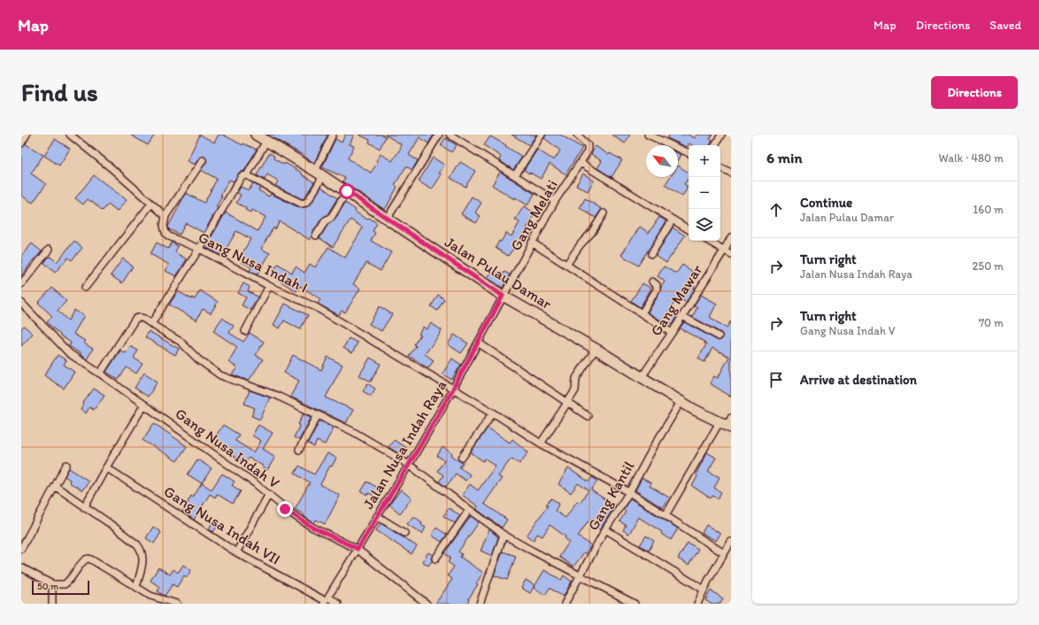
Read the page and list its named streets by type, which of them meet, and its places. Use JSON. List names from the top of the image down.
{
  "streets": {
    "street": [
      "Gang Melati",
      "Gang Nusa Indah I",
      "Jalan Pulau Damar",
      "Gang Mawar",
      "Jalan Nusa Indah Raya",
      "Gang Nusa Indah V",
      "Gang Kantil",
      "Gang Nusa Indah VII"
    ]
  },
  "crossings": [
    ["Gang Melati", "Jalan Pulau Damar"],
    ["Gang Melati", "Jalan Nusa Indah Raya"],
    ["Gang Nusa Indah I", "Jalan Nusa Indah Raya"],
    ["Gang Nusa Indah I", "Gang Kantil"],
    ["Jalan Pulau Damar", "Gang Mawar"],
    ["Jalan Pulau Damar", "Jalan Nusa Indah Raya"],
    ["Jalan Pulau Damar", "Gang Kantil"],
    ["Jalan Nusa Indah Raya", "Gang Nusa Indah V"],
    ["Jalan Nusa Indah Raya", "Gang Nusa Indah VII"]
  ],
  "scale_bar": "50 m",
  "north": "top left",
  "page": {
    "header": "Map",
    "nav": ["Map", "Directions", "Saved"],
    "buttons": "Directions",
    "title": "Find us",
    "heading": ["6 min", "Walk · 480 m"],
    "map_buttons": ["+", "−"],
    "list": [
      ["Continue", "Jalan Pulau Damar", "160 m"],
      ["Turn right", "Jalan Nusa Indah Raya", "250 m"],
      ["Turn right", "Gang Nusa Indah V", "70 m"],
      "Arrive at destination"
    ],
    "scale": "50 m"
  }
}
